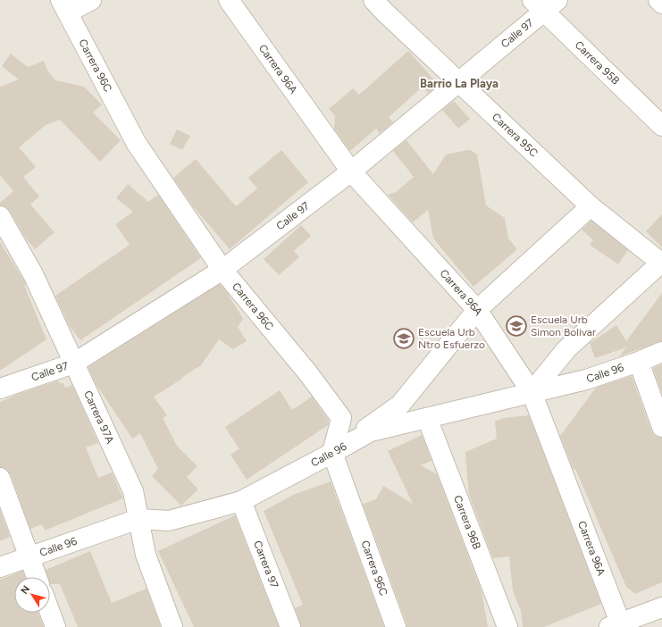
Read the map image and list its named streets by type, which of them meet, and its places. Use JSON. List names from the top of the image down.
{
  "streets": {
    "street": [
      "Calle 97",
      "Carrera 95B",
      "Carrera 96C",
      "Carrera 96A",
      "Carrera 95C",
      "Calle 96",
      "Carrera 97A",
      "Carrera 96B",
      "Carrera 97"
    ]
  },
  "crossings": [
    ["Calle 97", "Carrera 95B"],
    ["Calle 97", "Carrera 96C"],
    ["Calle 97", "Carrera 96A"],
    ["Calle 97", "Carrera 95C"],
    ["Calle 97", "Carrera 97A"],
    ["Carrera 96C", "Calle 96"],
    ["Carrera 96A", "Calle 96"],
    ["Calle 96", "Carrera 97A"],
    ["Calle 96", "Carrera 96B"],
    ["Calle 96", "Carrera 97"]
  ],
  "districts": ["Barrio La Playa"],
  "places": {
    "school or university": ["Escuela Urb Simon Bolivar", "Escuela Urb Ntro Esfuerzo"]
  },
  "north": "top left"
}
